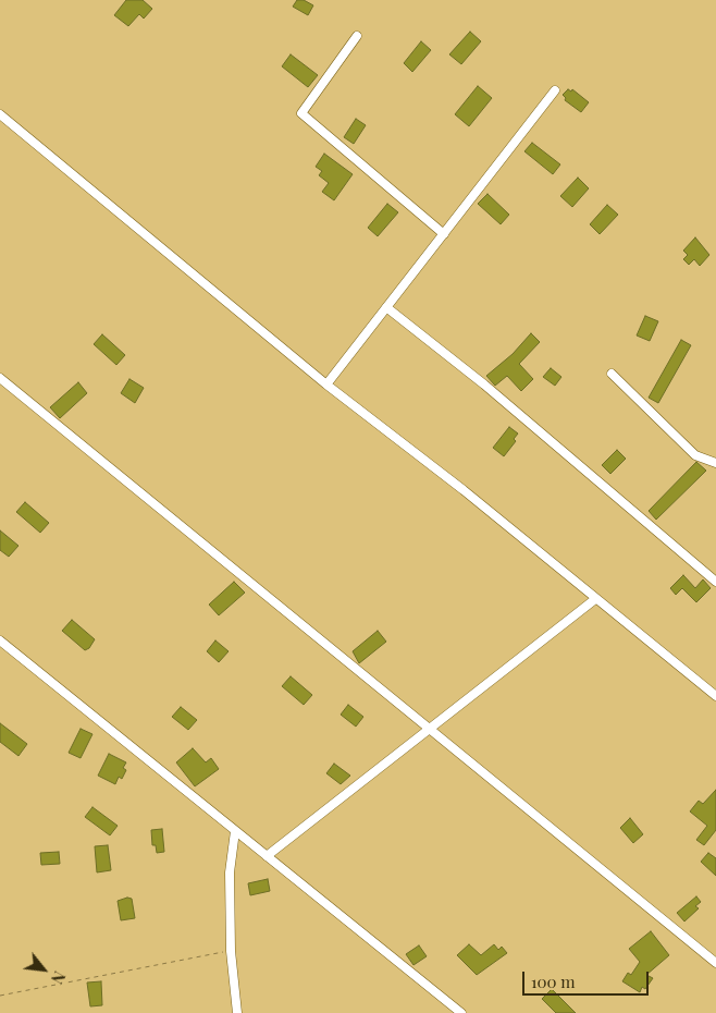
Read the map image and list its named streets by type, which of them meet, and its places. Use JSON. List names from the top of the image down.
{
  "scale_bar": "100 m",
  "north": "bottom right"
}
